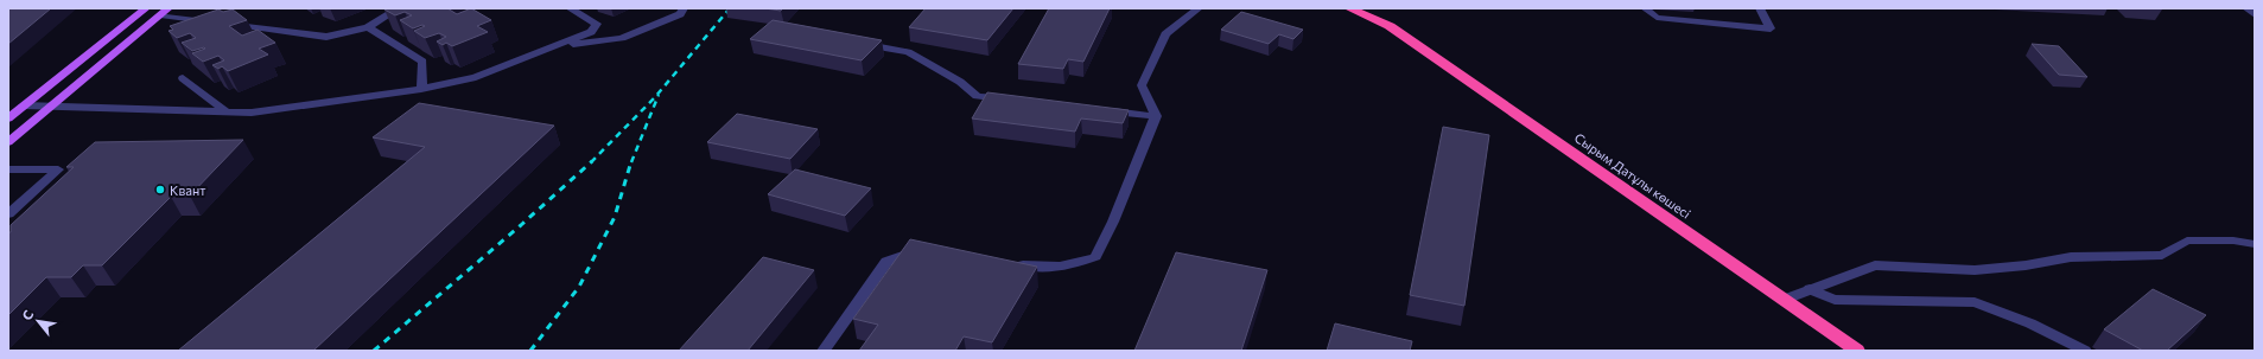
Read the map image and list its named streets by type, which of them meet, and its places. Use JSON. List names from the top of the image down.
{
  "streets": {
    "highway": ["Сырым Датұлы көшесі"]
  },
  "places": ["Квант"],
  "north": "top left"
}
